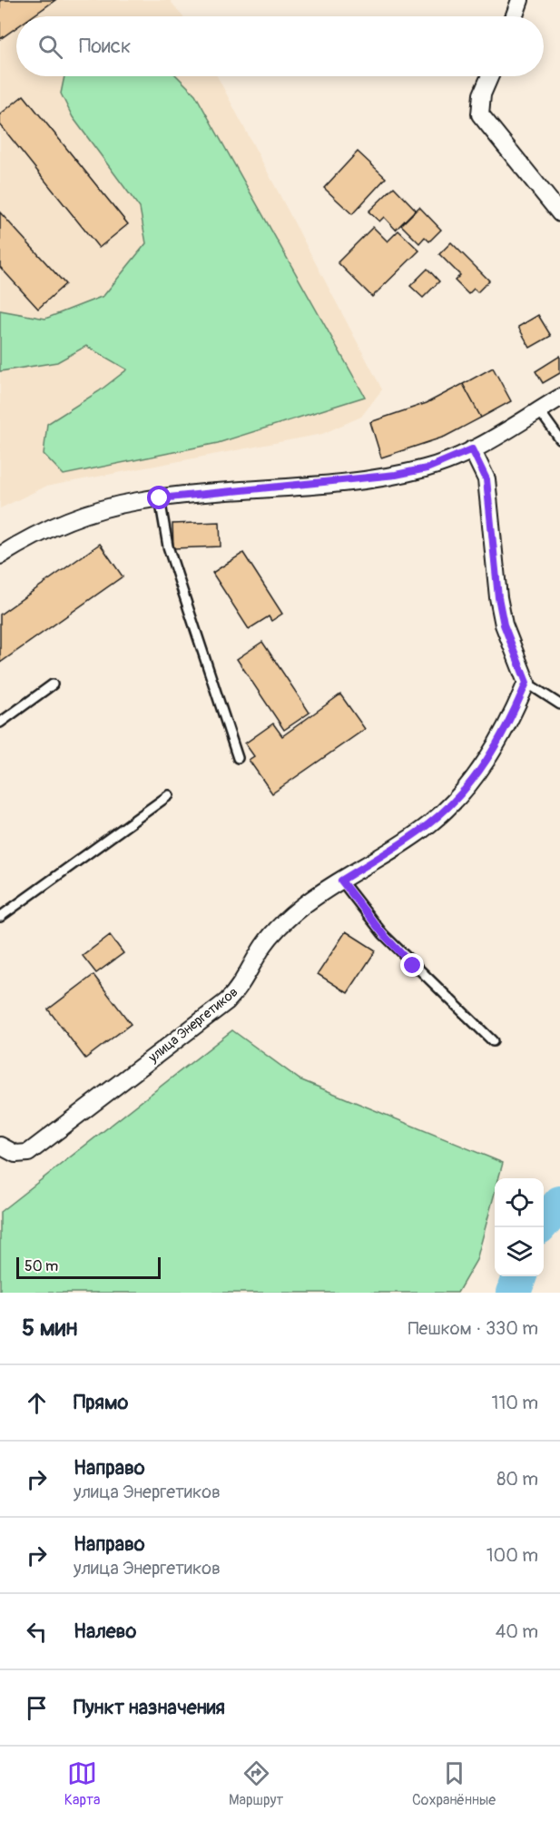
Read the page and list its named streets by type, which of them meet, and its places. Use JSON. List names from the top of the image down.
{
  "streets": {
    "street": ["улица Энергетиков"]
  },
  "scale_bar": "50 m",
  "page": {
    "search": "Поиск",
    "scale": "50 m",
    "heading": ["5 мин", "Пешком · 330 m"],
    "list": [
      ["Прямо", "110 m"],
      ["Направо", "улица Энергетиков", "80 m"],
      ["Направо", "улица Энергетиков", "100 m"],
      ["Налево", "40 m"],
      "Пункт назначения"
    ],
    "nav": ["Карта", "Маршрут", "Сохранённые"]
  }
}
